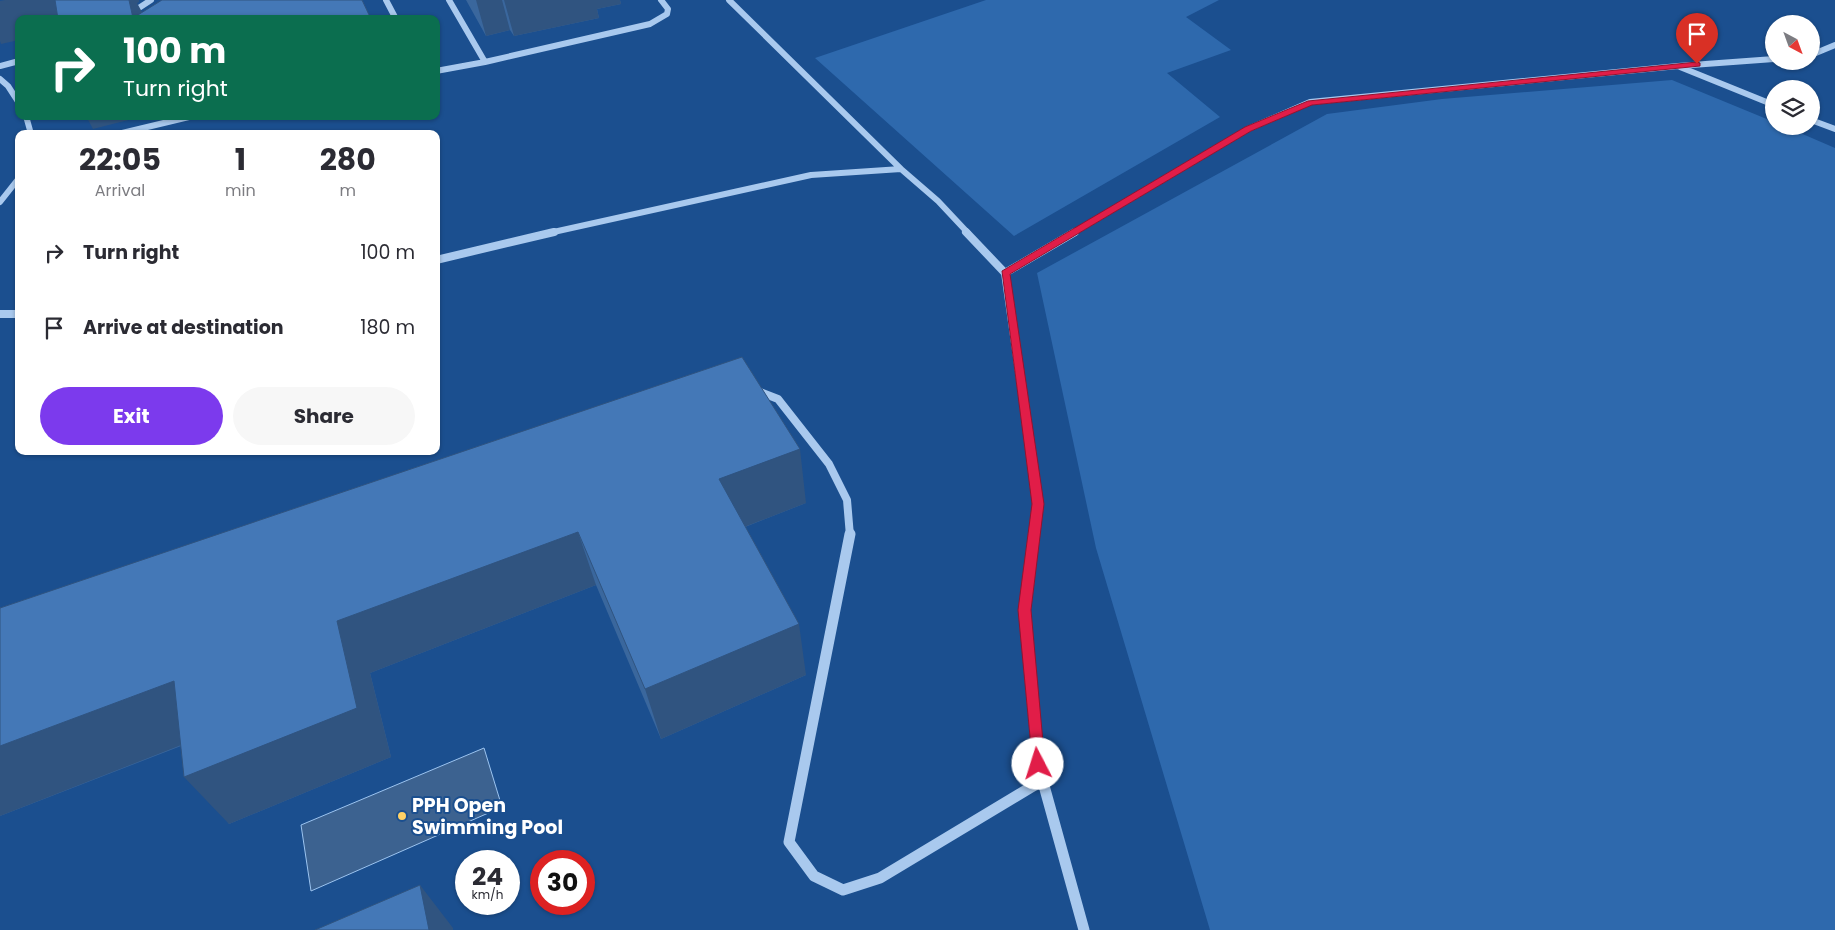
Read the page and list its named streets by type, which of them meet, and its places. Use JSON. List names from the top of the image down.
{
  "places": ["PPH Open Swimming Pool"],
  "north": "bottom right",
  "page": {
    "turn": ["100 m", "Turn right"],
    "eta": [
      "22:05",
      "Arrival",
      "1",
      "min",
      "280",
      "m"
    ],
    "list": [
      {
        "name": "Turn right",
        "value": "100 m"
      },
      {
        "name": "Arrive at destination",
        "value": "180 m"
      }
    ],
    "buttons": ["Exit", "Share"],
    "speed": "24 km/h",
    "limit": "30"
  }
}
